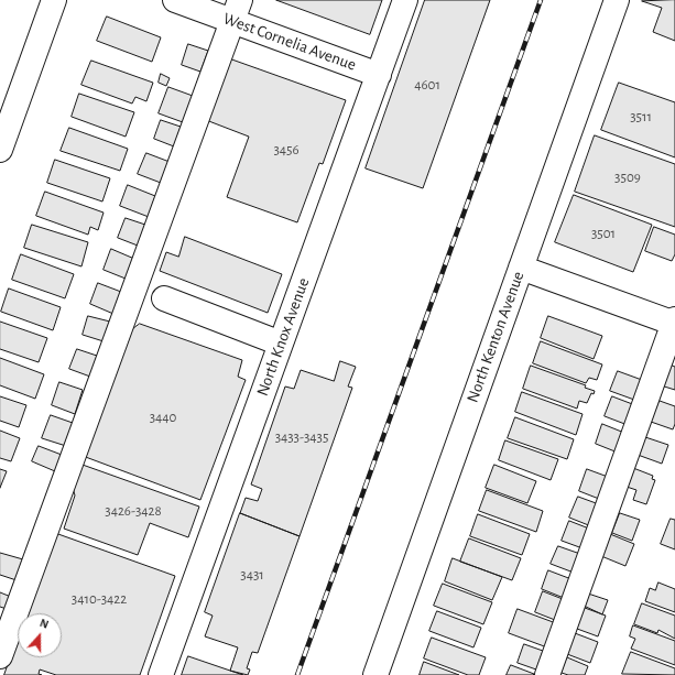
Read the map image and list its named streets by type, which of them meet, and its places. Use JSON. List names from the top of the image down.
{
  "streets": {
    "street": ["West Cornelia Avenue", "North Knox Avenue", "North Kenton Avenue"]
  },
  "crossings": [
    ["West Cornelia Avenue", "North Knox Avenue"]
  ],
  "house_numbers": [
    "4601",
    "3511",
    "3456",
    "3509",
    "3501",
    "3440",
    "3433-3435",
    "3426-3428",
    "3431",
    "3410-3422"
  ],
  "north": "top"
}
